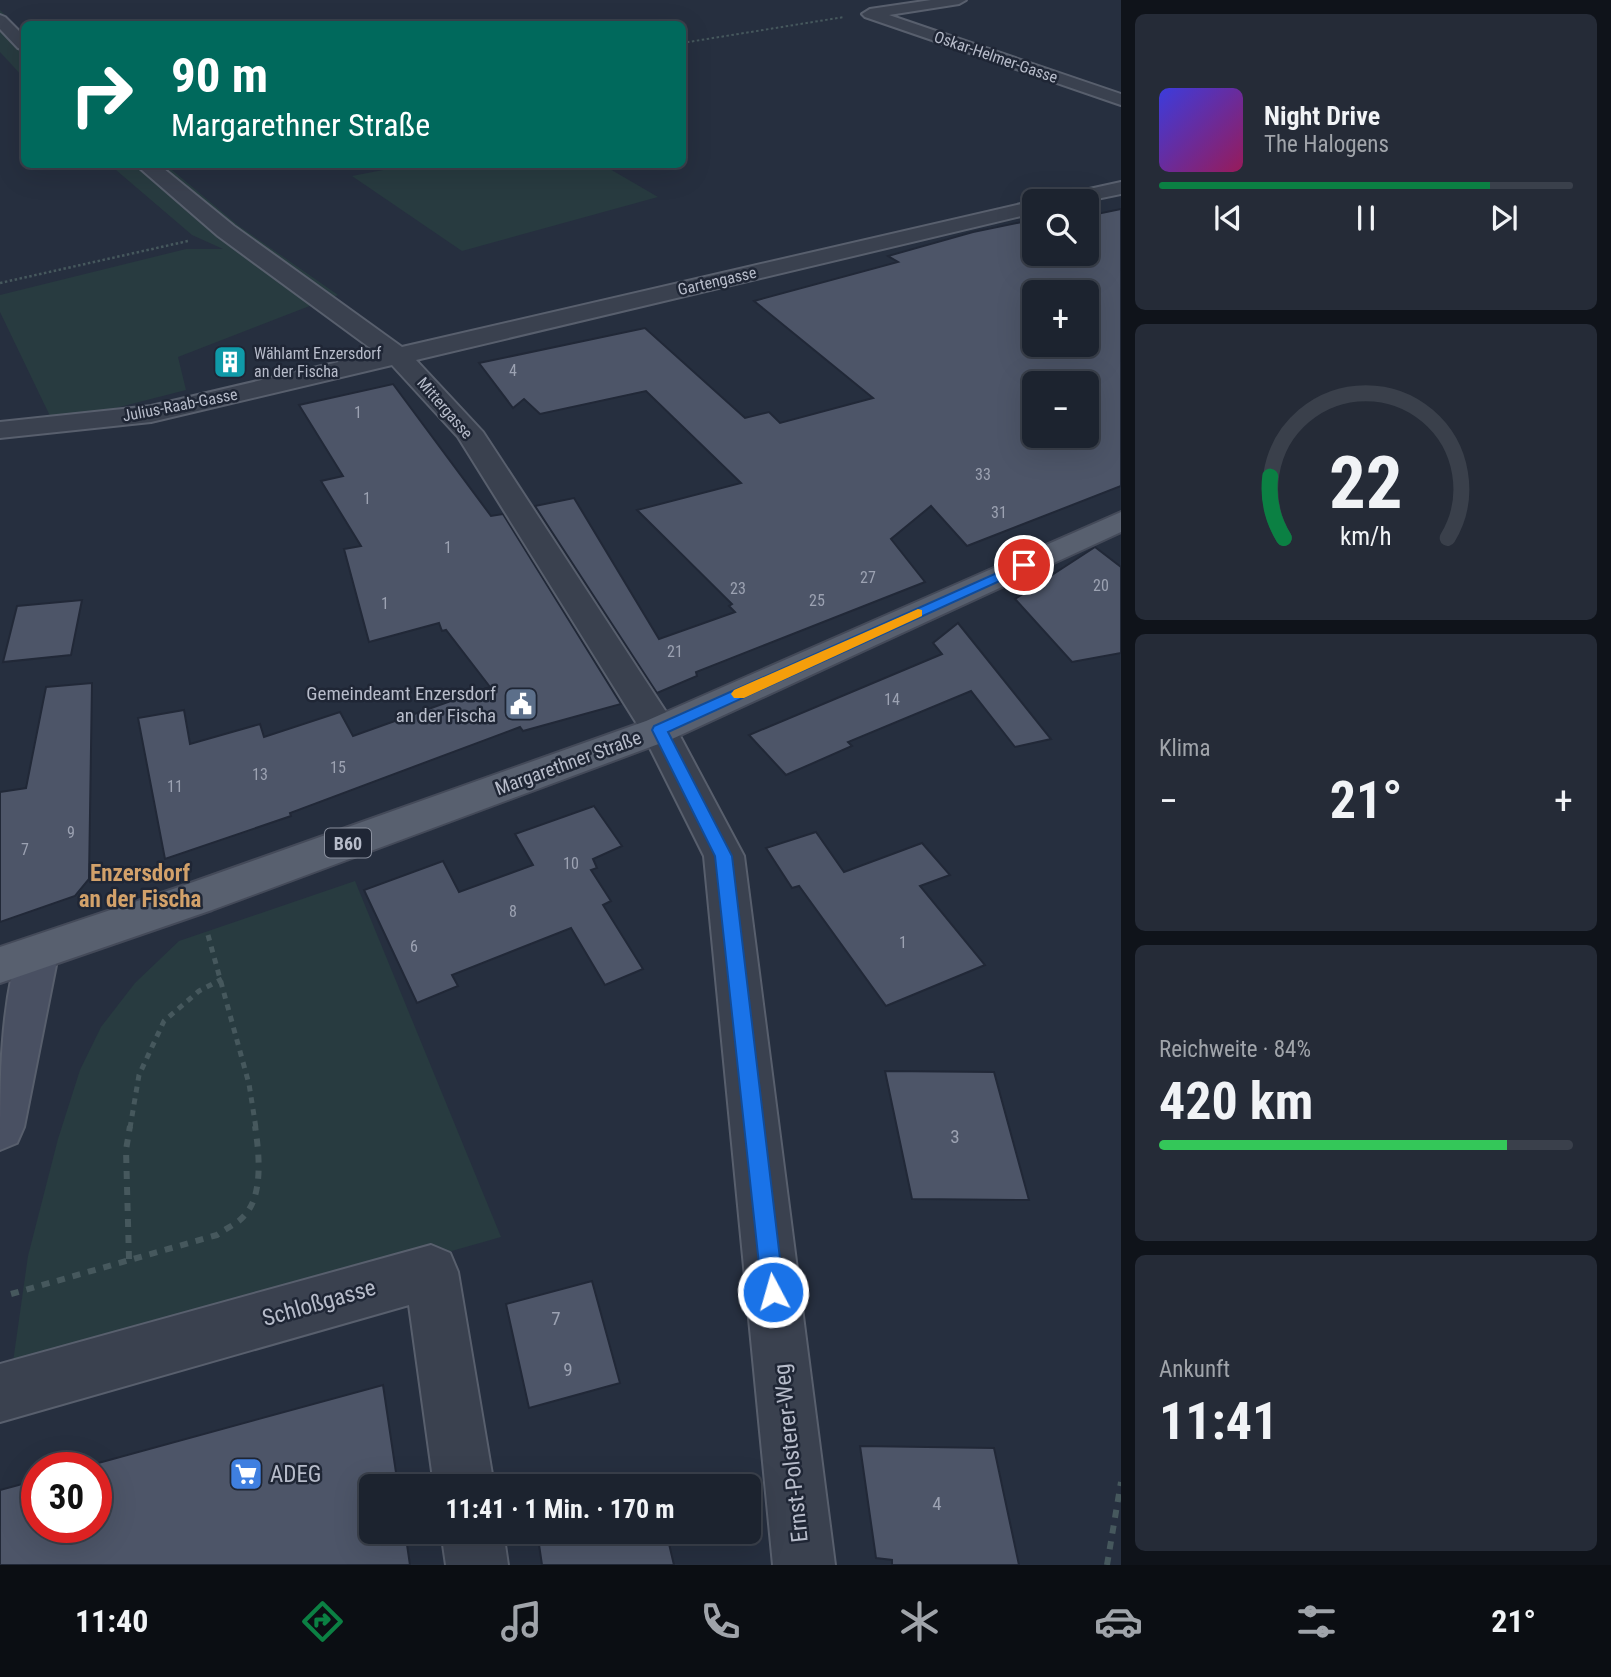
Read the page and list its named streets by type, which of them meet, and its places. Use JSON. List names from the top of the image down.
{
  "streets": {
    "main road": ["Margarethner Straße", "B60"],
    "street": [
      "Oskar-Helmer-Gasse",
      "Gartengasse",
      "Julius-Raab-Gasse",
      "Mittergasse",
      "Schloßgasse",
      "Ernst-Polsterer-Weg"
    ]
  },
  "crossings": [
    ["Gartengasse", "Julius-Raab-Gasse"],
    ["Gartengasse", "Mittergasse"],
    ["Julius-Raab-Gasse", "Mittergasse"],
    ["Mittergasse", "Margarethner Straße"],
    ["Mittergasse", "Ernst-Polsterer-Weg"],
    ["Margarethner Straße", "Ernst-Polsterer-Weg"]
  ],
  "districts": ["Enzersdorf an der Fischa"],
  "places": {
    "building": ["Wählamt Enzersdorf an der Fischa"],
    "public building": ["Gemeindeamt Enzersdorf an der Fischa"],
    "supermarket": ["ADEG"]
  },
  "house_numbers": [
    "4",
    "1",
    "33",
    "1",
    "31",
    "1",
    "27",
    "20",
    "23",
    "25",
    "1",
    "21",
    "14",
    "15",
    "13",
    "11",
    "9",
    "7",
    "10",
    "8",
    "1",
    "6",
    "3",
    "7",
    "9",
    "4"
  ],
  "page": {
    "turn": ["90 m", "Margarethner Straße"],
    "song": ["Night Drive", "The Halogens"],
    "map_buttons": ["+", "−"],
    "tile": [
      "Klima",
      ["Reichweite · 84%", "420 km"],
      ["Ankunft", "11:41"]
    ],
    "heat": ["−", "21°", "+"],
    "limit": "30",
    "trip": "11:41 · 1 Min. · 170 m",
    "tabs": ["11:40", "21°"],
    "gauge": ["22", "km/h"]
  }
}
